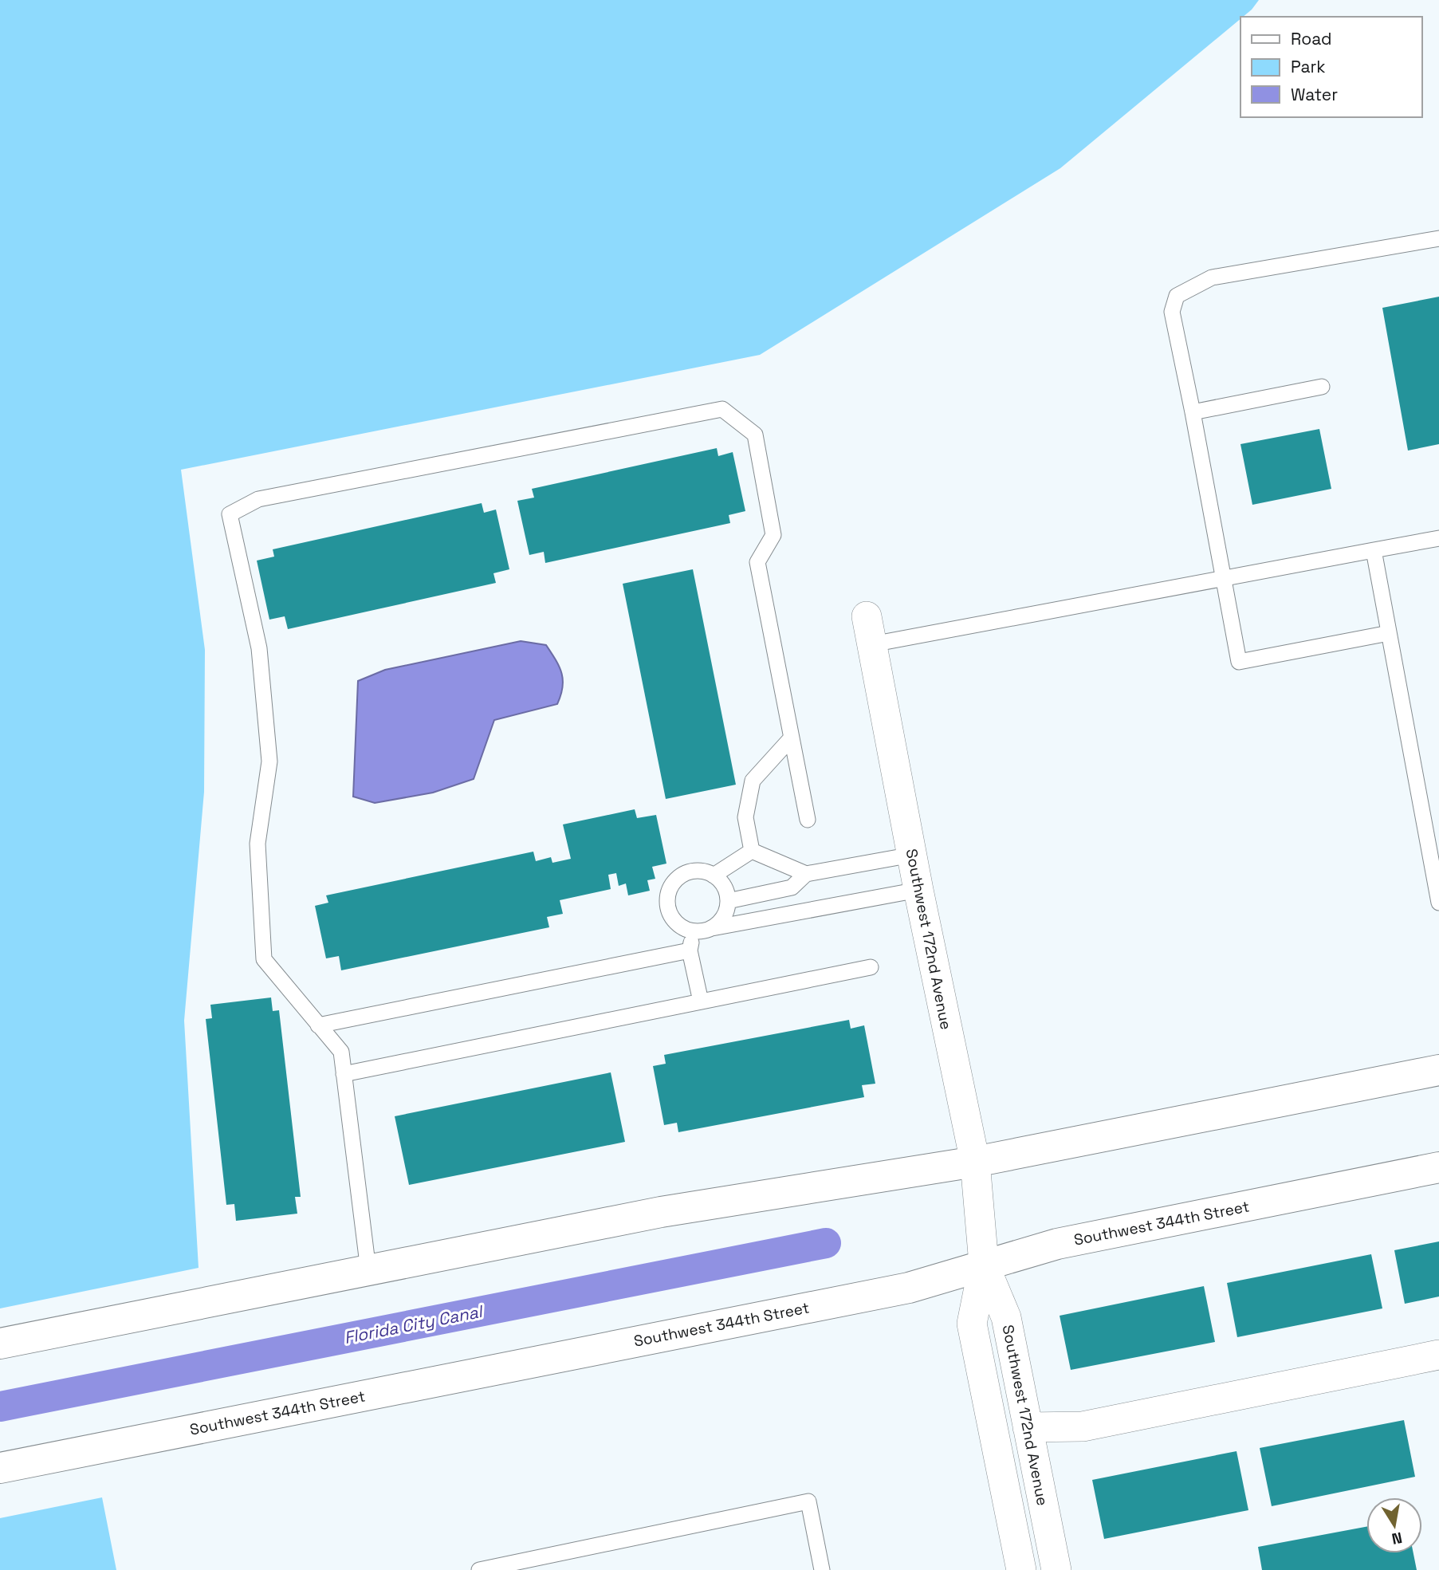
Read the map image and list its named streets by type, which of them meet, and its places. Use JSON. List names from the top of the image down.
{
  "streets": {
    "main road": ["Southwest 344th Street"],
    "street": ["Southwest 172nd Avenue"]
  },
  "crossings": [
    ["Southwest 172nd Avenue", "Southwest 344th Street"]
  ],
  "water": ["Florida City Canal"],
  "legend": ["Road", "Park", "Water"],
  "north": "bottom"
}
